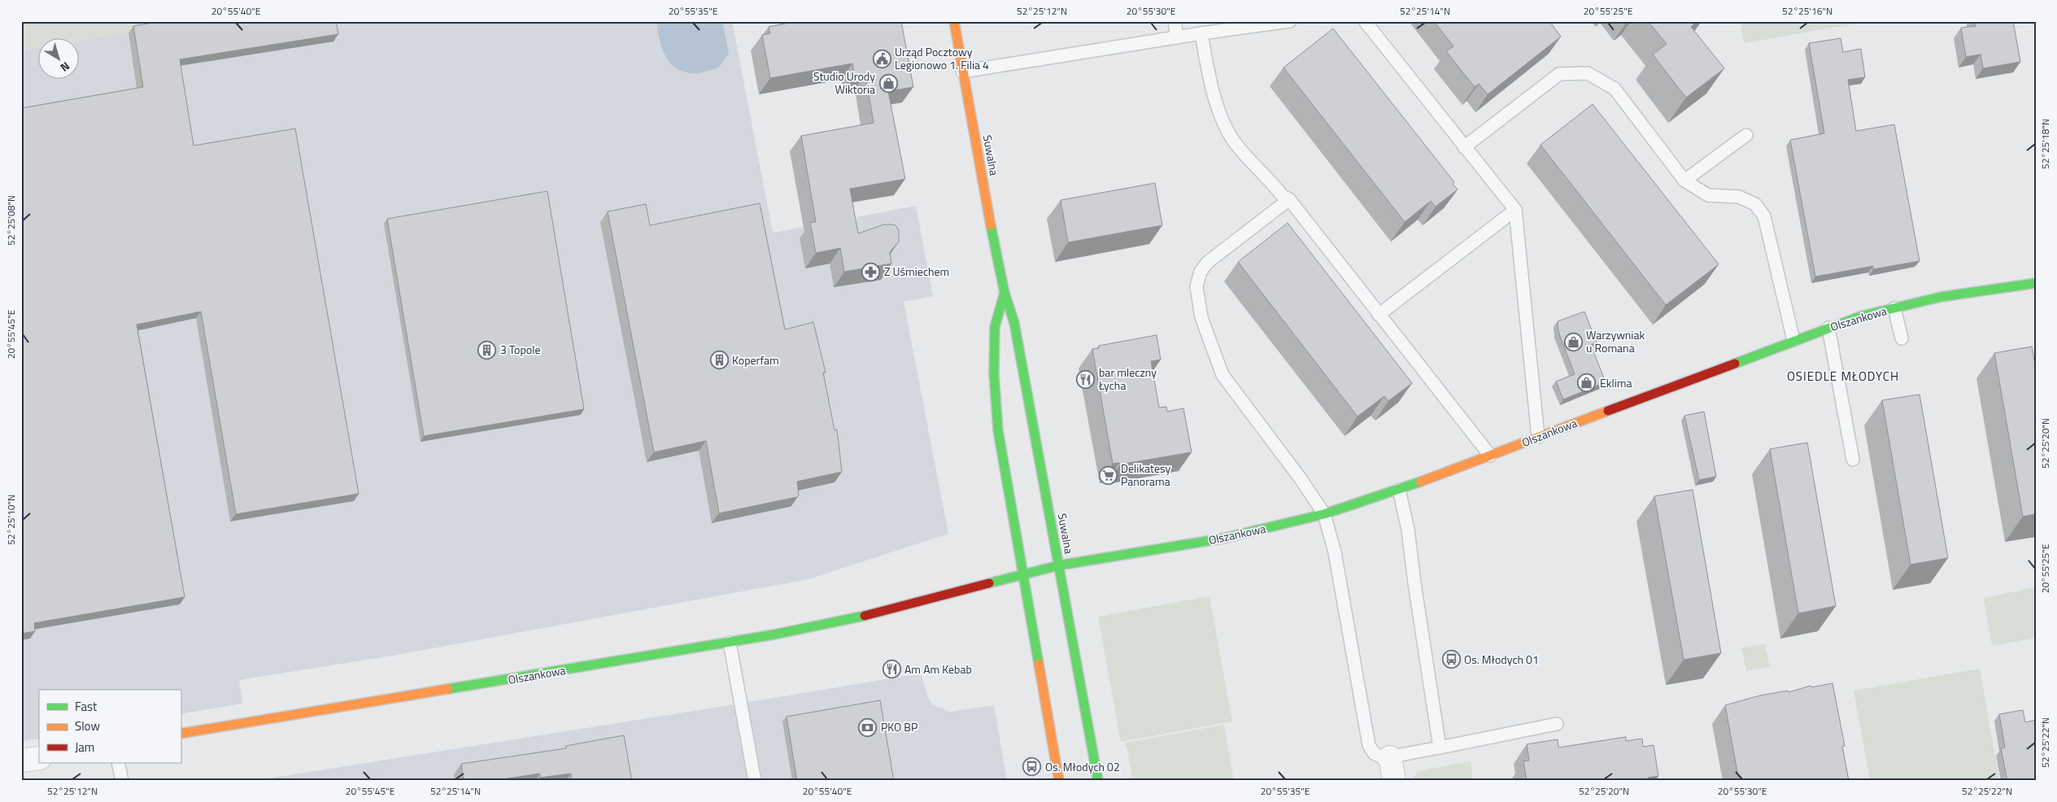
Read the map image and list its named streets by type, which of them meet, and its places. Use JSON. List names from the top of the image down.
{
  "streets": {
    "street": ["Suwalna", "Olszankowa"]
  },
  "crossings": [
    ["Suwalna", "Olszankowa"]
  ],
  "districts": ["OSIEDLE MŁODYCH"],
  "places": {
    "public building": ["Urząd Pocztowy Legionowo 1. Filia 4"],
    "shop": ["Studio Urody Wiktoria", "Warzywniak u Romana", "Eklima"],
    "pharmacy": ["Z Uśmiechem"],
    "building": ["3 Topole", "Koperfam"],
    "restaurant": ["bar mleczny Łycha", "Am Am Kebab"],
    "supermarket": ["Delikatesy Panorama"],
    "bus stop": ["Os. Młodych 01", "Os. Młodych 02"],
    "bank": ["PKO BP"]
  },
  "legend": ["Fast", "Slow", "Jam"],
  "north": "bottom right",
  "coordinates": [
    "20°55'40\"E",
    "20°55'35\"E",
    "52°25'12\"N",
    "20°55'30\"E",
    "52°25'14\"N",
    "20°55'25\"E",
    "52°25'16\"N",
    "52°25'18\"N",
    "52°25'08\"N",
    "20°55'45\"E",
    "52°25'20\"N",
    "52°25'10\"N",
    "52°25'22\"N"
  ]
}
